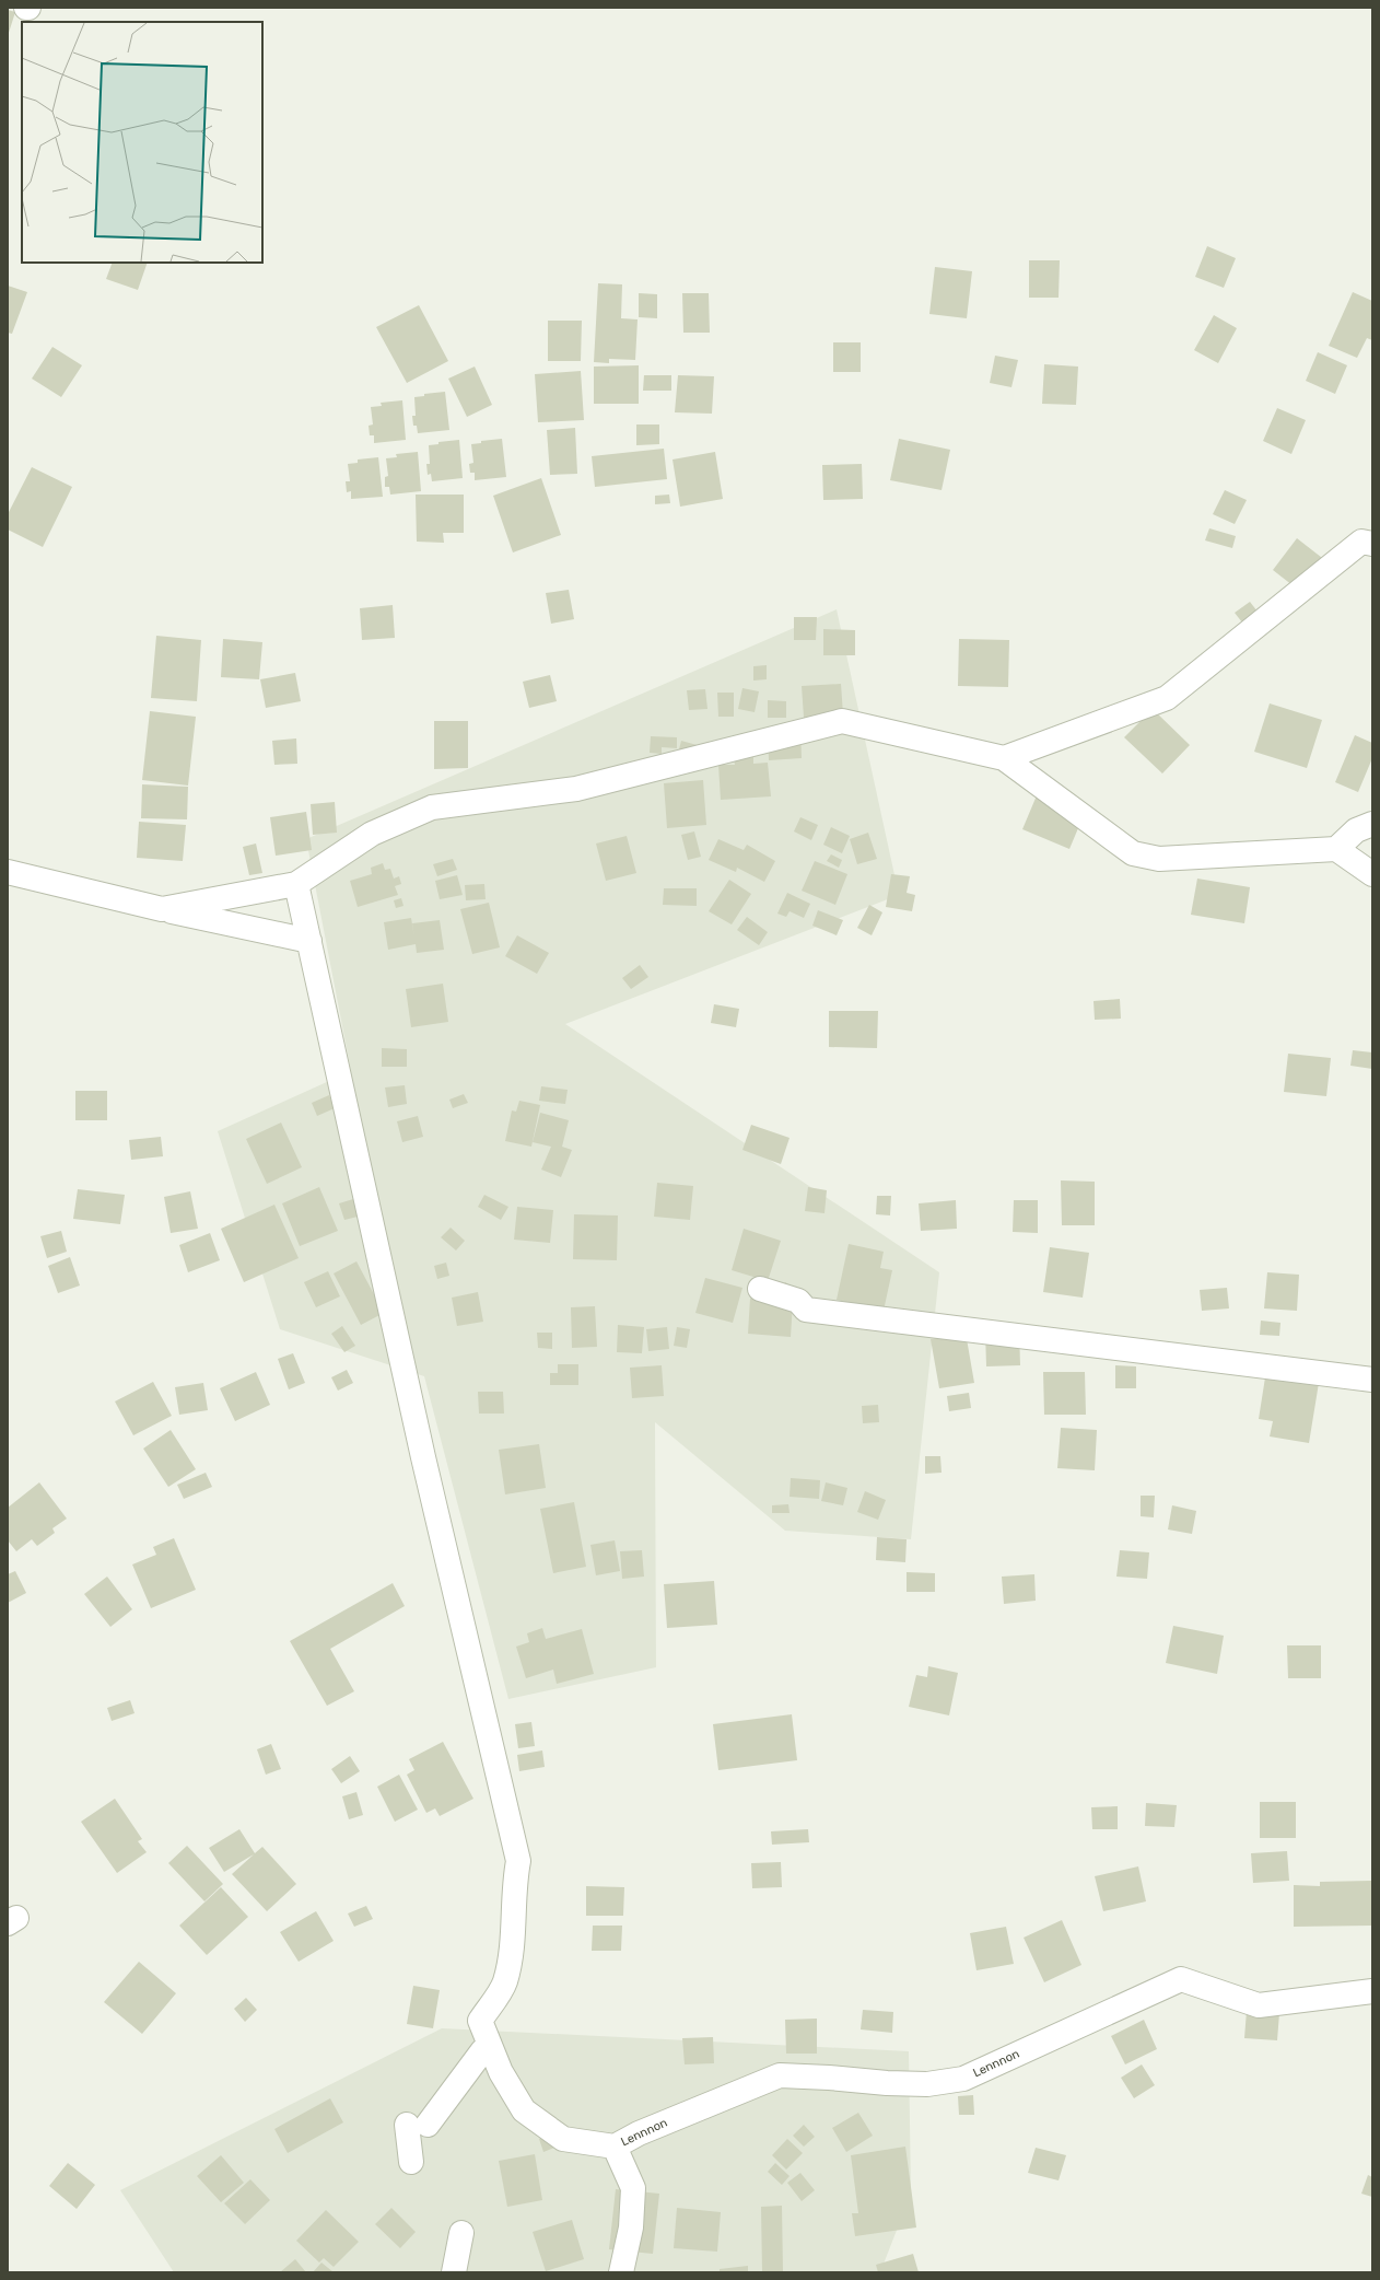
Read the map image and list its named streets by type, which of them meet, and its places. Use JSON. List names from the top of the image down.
{
  "streets": {
    "street": ["Lennnon"]
  }
}
